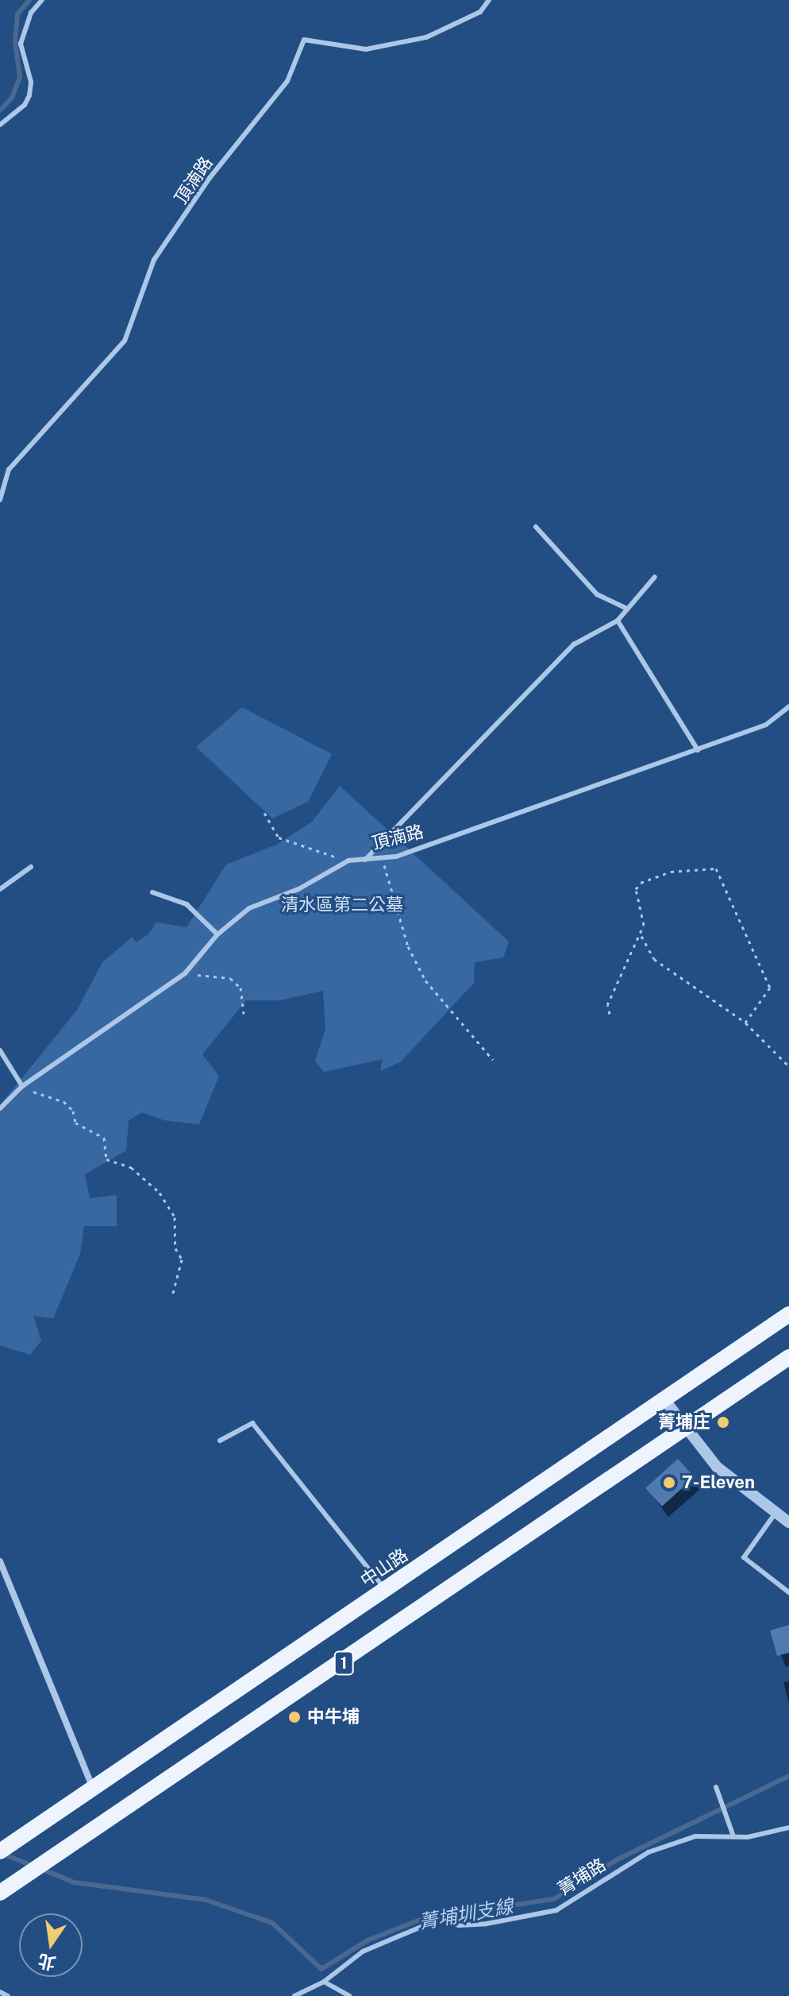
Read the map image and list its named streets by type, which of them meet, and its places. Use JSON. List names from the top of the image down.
{
  "streets": {
    "main road": ["中山路", "1"],
    "lane": ["頂湳路", "菁埔路"]
  },
  "water": ["菁埔圳支線"],
  "parks": ["清水區第二公墓"],
  "places": ["菁埔庄", "7-Eleven", "中牛埔"],
  "north": "bottom"
}
